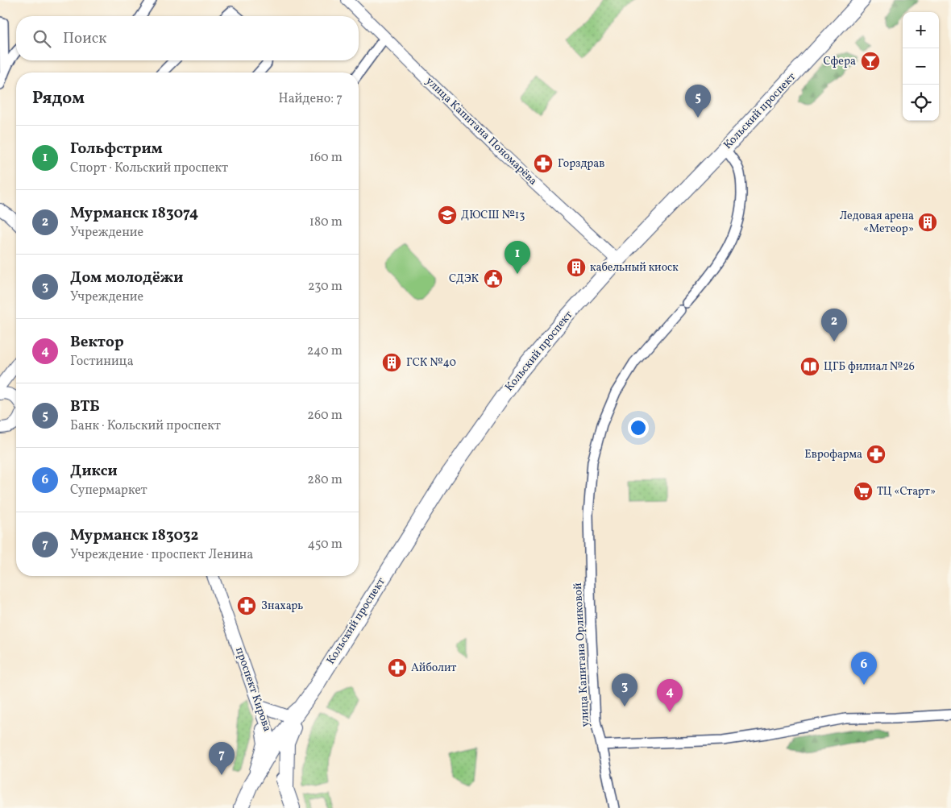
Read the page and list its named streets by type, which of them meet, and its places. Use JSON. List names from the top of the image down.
{
  "streets": {
    "main road": ["Кольский проспект", "проспект Кирова"],
    "street": ["улица Капитана Пономарёва", "улица Капитана Орликовой"]
  },
  "crossings": [
    ["Кольский проспект", "улица Капитана Пономарёва"],
    ["Кольский проспект", "улица Капитана Орликовой"],
    ["Кольский проспект", "проспект Кирова"]
  ],
  "places": {
    "bar": ["Сфера"],
    "pharmacy": [
      "Горздрав",
      "Еврофарма",
      "Знахарь",
      "Айболит"
    ],
    "school or university": ["ДЮСШ №13"],
    "building": ["Ледовая арена «Метеор»", "кабельный киоск", "ГСК №40"],
    "public building": ["СДЭК"],
    "library": ["ЦГБ филиал №26"],
    "supermarket": ["ТЦ «Старт»"]
  },
  "page": {
    "map_buttons": ["+", "−"],
    "search": "Поиск",
    "heading": ["Рядом", "Найдено: 7"],
    "pins": [
      "5",
      "1",
      "2",
      "6",
      "3",
      "4",
      "7"
    ],
    "list": [
      {
        "mark": "1",
        "name": "Гольфстрим",
        "note": "Спорт · Кольский проспект",
        "value": "160 m"
      },
      {
        "mark": "2",
        "name": "Мурманск 183074",
        "note": "Учреждение",
        "value": "180 m"
      },
      {
        "mark": "3",
        "name": "Дом молодёжи",
        "note": "Учреждение",
        "value": "230 m"
      },
      {
        "mark": "4",
        "name": "Вектор",
        "note": "Гостиница",
        "value": "240 m"
      },
      {
        "mark": "5",
        "name": "ВТБ",
        "note": "Банк · Кольский проспект",
        "value": "260 m"
      },
      {
        "mark": "6",
        "name": "Дикси",
        "note": "Супермаркет",
        "value": "280 m"
      },
      {
        "mark": "7",
        "name": "Мурманск 183032",
        "note": "Учреждение · проспект Ленина",
        "value": "450 m"
      }
    ]
  }
}
